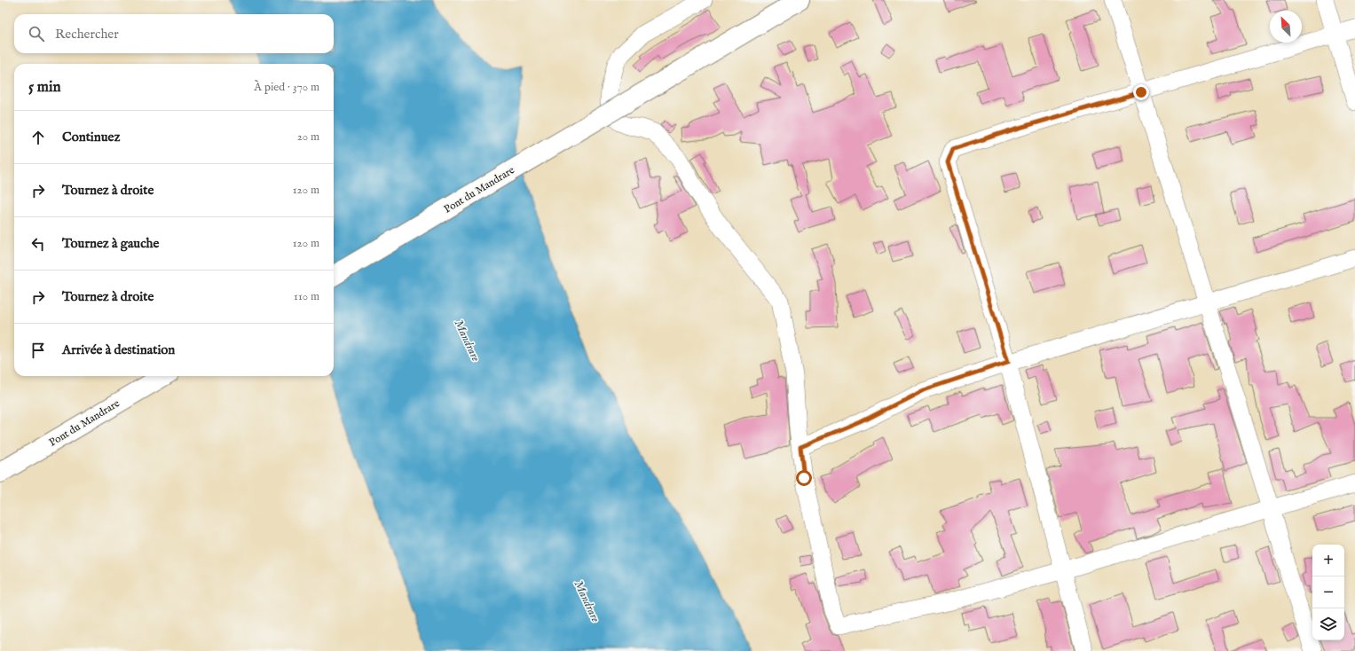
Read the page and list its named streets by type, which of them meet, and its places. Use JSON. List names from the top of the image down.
{
  "streets": {
    "main road": ["Pont du Mandrare"]
  },
  "water": ["Mandrare"],
  "north": "top left",
  "page": {
    "search": "Rechercher",
    "heading": ["5 min", "À pied · 370 m"],
    "list": [
      ["Continuez", "20 m"],
      ["Tournez à droite", "120 m"],
      ["Tournez à gauche", "120 m"],
      ["Tournez à droite", "110 m"],
      "Arrivée à destination"
    ],
    "map_buttons": ["+", "−"]
  }
}
